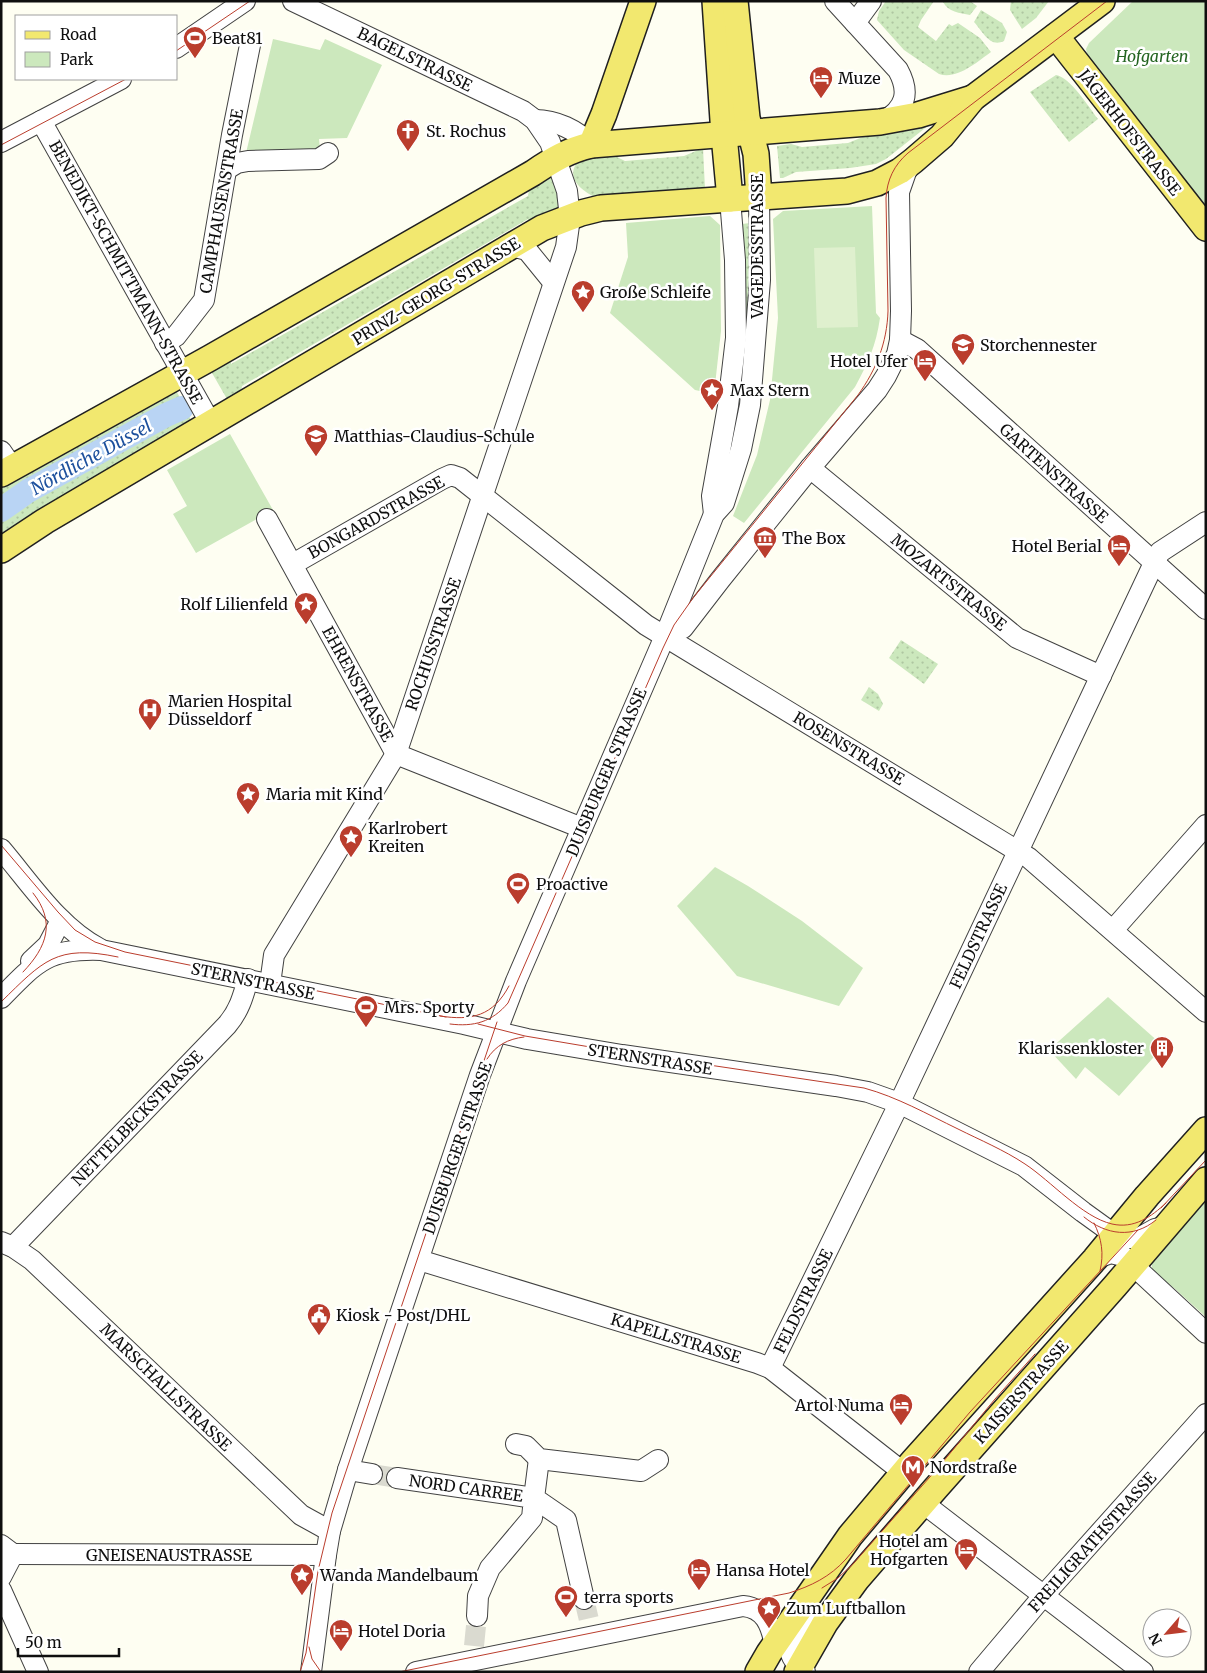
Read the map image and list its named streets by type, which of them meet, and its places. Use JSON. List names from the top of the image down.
{
  "streets": {
    "main road": [
      "JÄGERHOFSTRASSE",
      "VAGEDESSTRASSE",
      "PRINZ-GEORG-STRASSE",
      "KAISERSTRASSE"
    ],
    "street": [
      "BAGELSTRASSE",
      "CAMPHAUSENSTRASSE",
      "BENEDIKT-SCHMITTMANN-STRASSE",
      "GARTENSTRASSE",
      "BONGARDSTRASSE",
      "MOZARTSTRASSE",
      "ROCHUSSTRASSE",
      "EHRENSTRASSE",
      "ROSENSTRASSE",
      "DUISBURGER STRASSE",
      "FELDSTRASSE",
      "STERNSTRASSE",
      "NETTELBECKSTRASSE",
      "KAPELLSTRASSE",
      "MARSCHALLSTRASSE",
      "NORD CARREE",
      "FREILIGRATHSTRASSE",
      "GNEISENAUSTRASSE"
    ]
  },
  "crossings": [
    ["BAGELSTRASSE", "ROCHUSSTRASSE"],
    ["CAMPHAUSENSTRASSE", "BENEDIKT-SCHMITTMANN-STRASSE"],
    ["VAGEDESSTRASSE", "PRINZ-GEORG-STRASSE"],
    ["VAGEDESSTRASSE", "ROSENSTRASSE"],
    ["VAGEDESSTRASSE", "DUISBURGER STRASSE"],
    ["BENEDIKT-SCHMITTMANN-STRASSE", "PRINZ-GEORG-STRASSE"],
    ["PRINZ-GEORG-STRASSE", "ROCHUSSTRASSE"],
    ["GARTENSTRASSE", "FELDSTRASSE"],
    ["BONGARDSTRASSE", "ROCHUSSTRASSE"],
    ["BONGARDSTRASSE", "EHRENSTRASSE"],
    ["BONGARDSTRASSE", "ROSENSTRASSE"],
    ["MOZARTSTRASSE", "FELDSTRASSE"],
    ["ROCHUSSTRASSE", "EHRENSTRASSE"],
    ["ROCHUSSTRASSE", "ROSENSTRASSE"],
    ["ROCHUSSTRASSE", "STERNSTRASSE"],
    ["EHRENSTRASSE", "DUISBURGER STRASSE"],
    ["ROSENSTRASSE", "DUISBURGER STRASSE"],
    ["ROSENSTRASSE", "FELDSTRASSE"],
    ["DUISBURGER STRASSE", "STERNSTRASSE"],
    ["DUISBURGER STRASSE", "KAPELLSTRASSE"],
    ["DUISBURGER STRASSE", "MARSCHALLSTRASSE"],
    ["DUISBURGER STRASSE", "GNEISENAUSTRASSE"],
    ["FELDSTRASSE", "STERNSTRASSE"],
    ["FELDSTRASSE", "KAPELLSTRASSE"],
    ["STERNSTRASSE", "NETTELBECKSTRASSE"],
    ["STERNSTRASSE", "KAISERSTRASSE"],
    ["NETTELBECKSTRASSE", "MARSCHALLSTRASSE"],
    ["KAPELLSTRASSE", "KAISERSTRASSE"]
  ],
  "water": ["Nördliche Düssel"],
  "parks": ["Hofgarten"],
  "places": {
    "sports": [
      "Beat81",
      "Proactive",
      "Mrs. Sporty",
      "terra sports"
    ],
    "hotel": [
      "Muze",
      "Hotel Ufer",
      "Hotel Berial",
      "Artol Numa",
      "Hotel am Hofgarten",
      "Hansa Hotel",
      "Hotel Doria"
    ],
    "church": ["St. Rochus"],
    "place": [
      "Große Schleife",
      "Max Stern",
      "Rolf Lilienfeld",
      "Maria mit Kind",
      "Karlrobert Kreiten",
      "Wanda Mandelbaum",
      "Zum Luftballon"
    ],
    "school or university": ["Storchennester", "Matthias-Claudius-Schule"],
    "museum": ["The Box"],
    "hospital": ["Marien Hospital Düsseldorf"],
    "building": ["Klarissenkloster"],
    "public building": ["Kiosk - Post/DHL"],
    "metro station": ["Nordstraße"]
  },
  "legend": ["Road", "Park"],
  "scale_bar": "50 m",
  "north": "bottom left"
}
